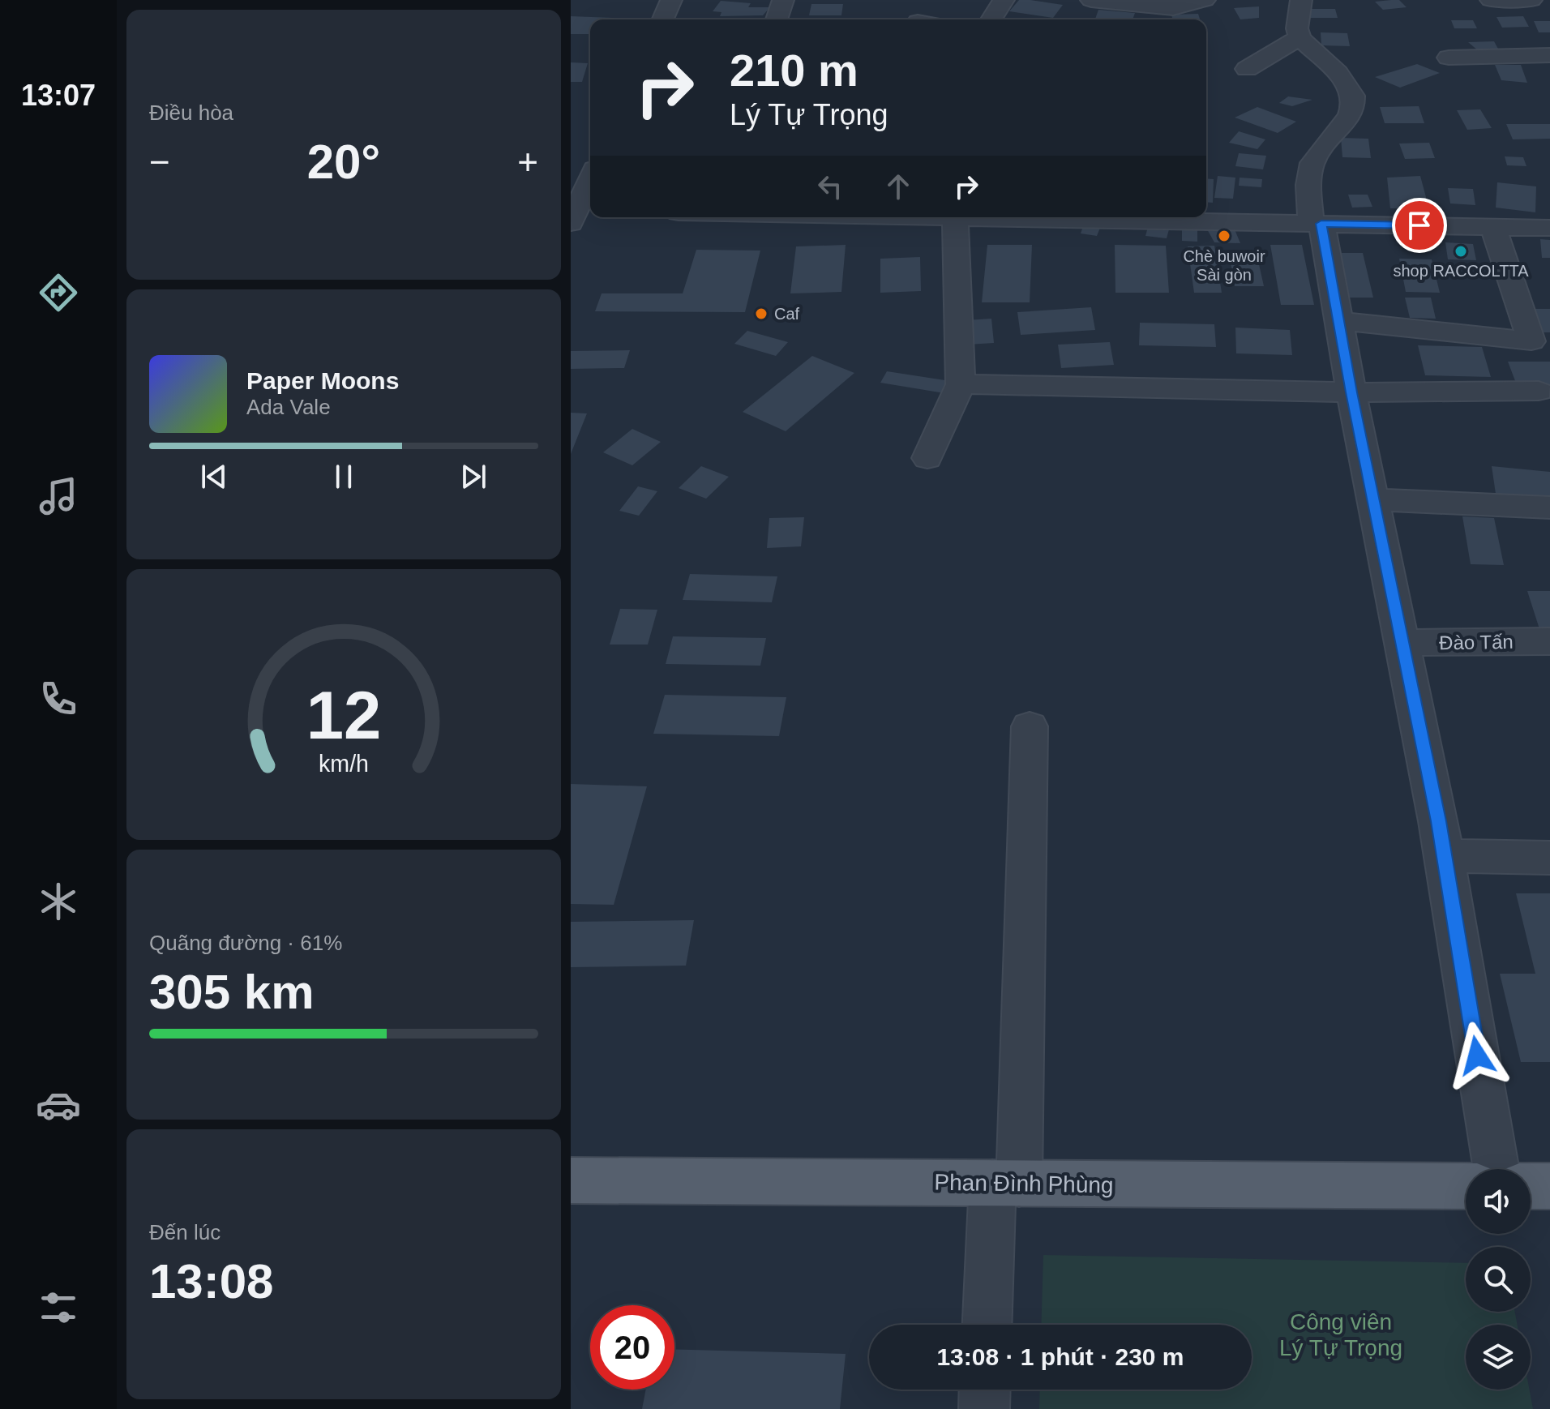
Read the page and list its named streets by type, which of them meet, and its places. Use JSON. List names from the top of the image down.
{
  "streets": {
    "main road": ["Phan Đình Phùng"],
    "street": ["Đào Tấn"]
  },
  "parks": ["Công viên Lý Tự Trọng"],
  "places": ["Chè buwoir Sài gòn", "shop RACCOLTTA", "Caf"],
  "page": {
    "tabs": "13:07",
    "tile": [
      "Điều hòa",
      ["Quãng đường · 61%", "305 km"],
      ["Đến lúc", "13:08"]
    ],
    "turn": ["210 m", "Lý Tự Trọng"],
    "heat": ["−", "20°", "+"],
    "song": ["Paper Moons", "Ada Vale"],
    "limit": "20",
    "trip": "13:08 · 1 phút · 230 m",
    "gauge": ["12", "km/h"]
  }
}
